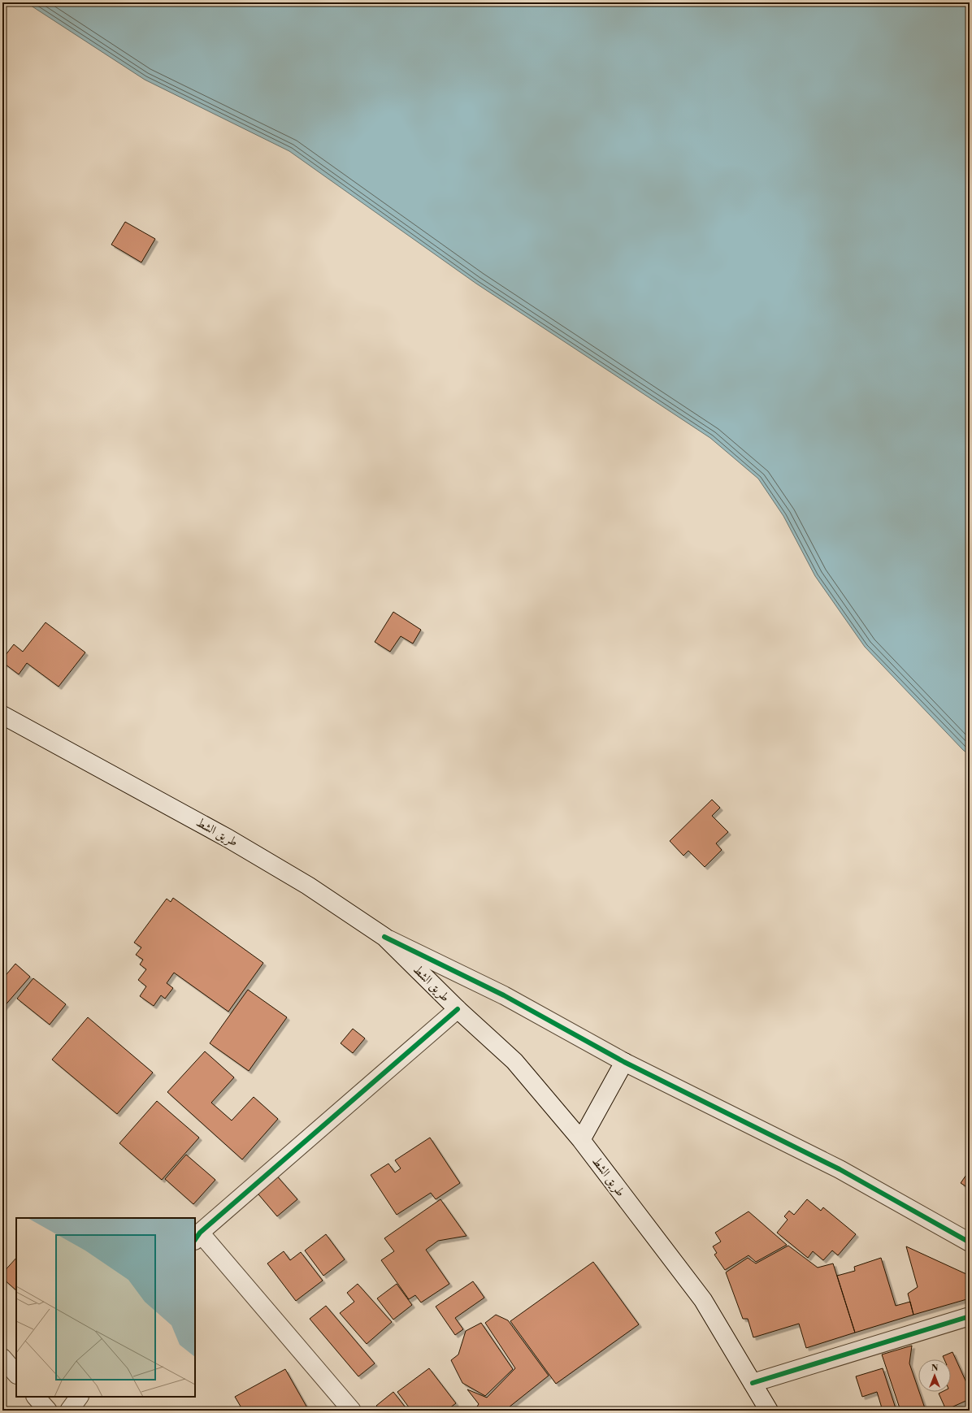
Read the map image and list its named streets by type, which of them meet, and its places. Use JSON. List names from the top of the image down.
{
  "streets": {
    "street": ["طريق الشط"]
  },
  "north": "top"
}
